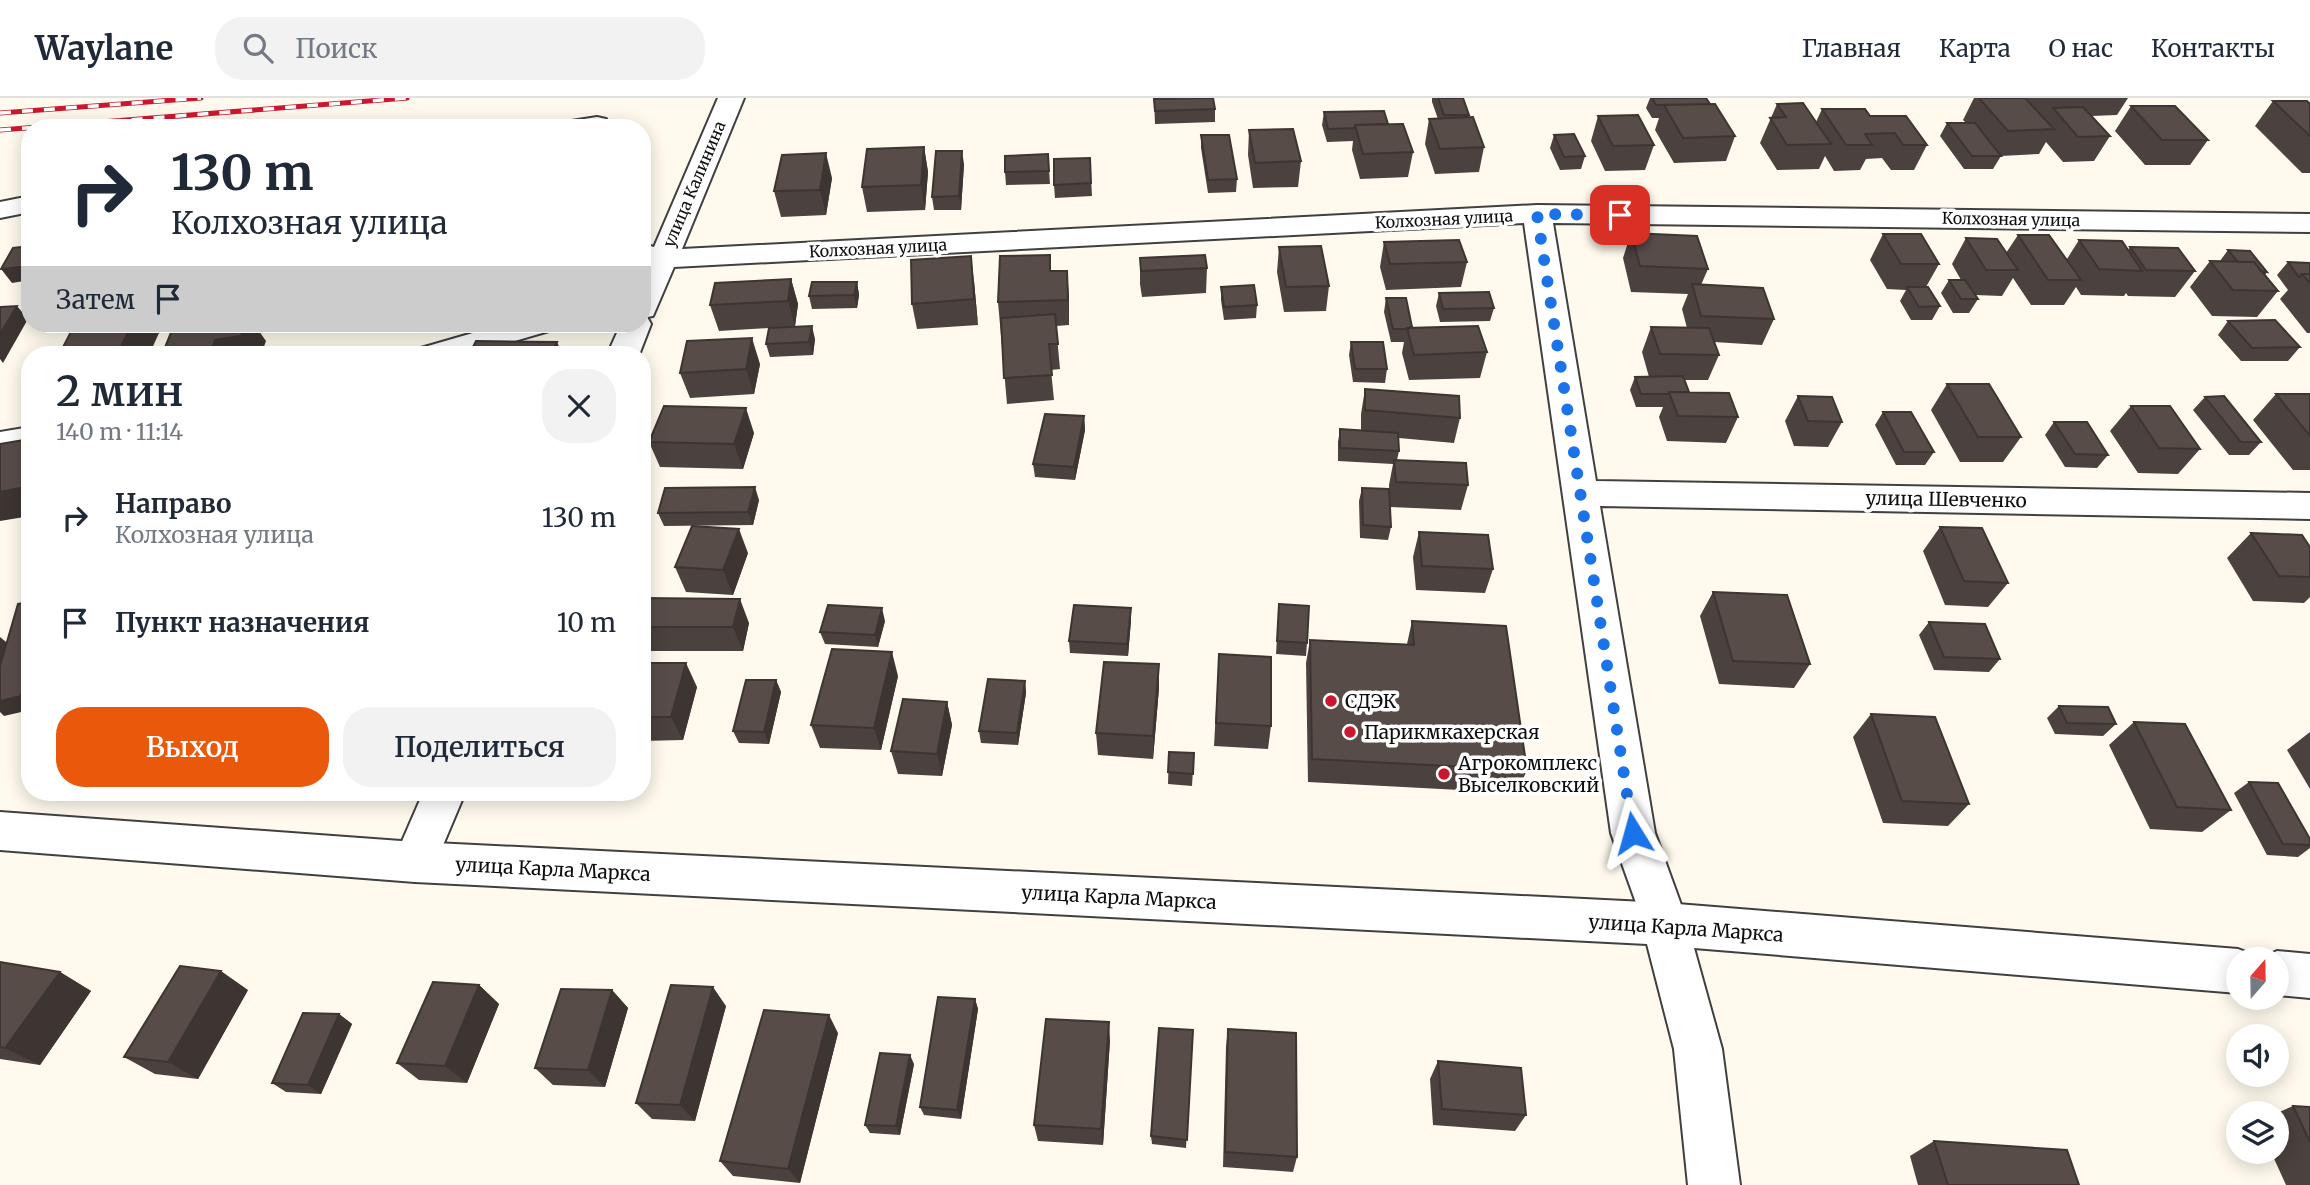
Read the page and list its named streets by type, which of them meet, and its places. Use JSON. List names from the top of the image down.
{
  "streets": {
    "street": [
      "улица Калинина",
      "Колхозная улица",
      "улица Шевченко",
      "улица Карла Маркса"
    ]
  },
  "crossings": [
    ["улица Калинина", "Колхозная улица"]
  ],
  "places": ["СДЭК", "Парикмкахерская", "Агрокомплекс Выселковский"],
  "north": "top",
  "page": {
    "header": "Waylane",
    "search": "Поиск",
    "nav": [
      "Главная",
      "Карта",
      "О нас",
      "Контакты"
    ],
    "turn": ["130 m", "Колхозная улица"],
    "then": "Затем",
    "heading": ["2 мин", "140 m · 11:14"],
    "list": [
      {
        "name": "Направо",
        "note": "Колхозная улица",
        "value": "130 m"
      },
      {
        "name": "Пункт назначения",
        "value": "10 m"
      }
    ],
    "buttons": ["Выход", "Поделиться"]
  }
}
